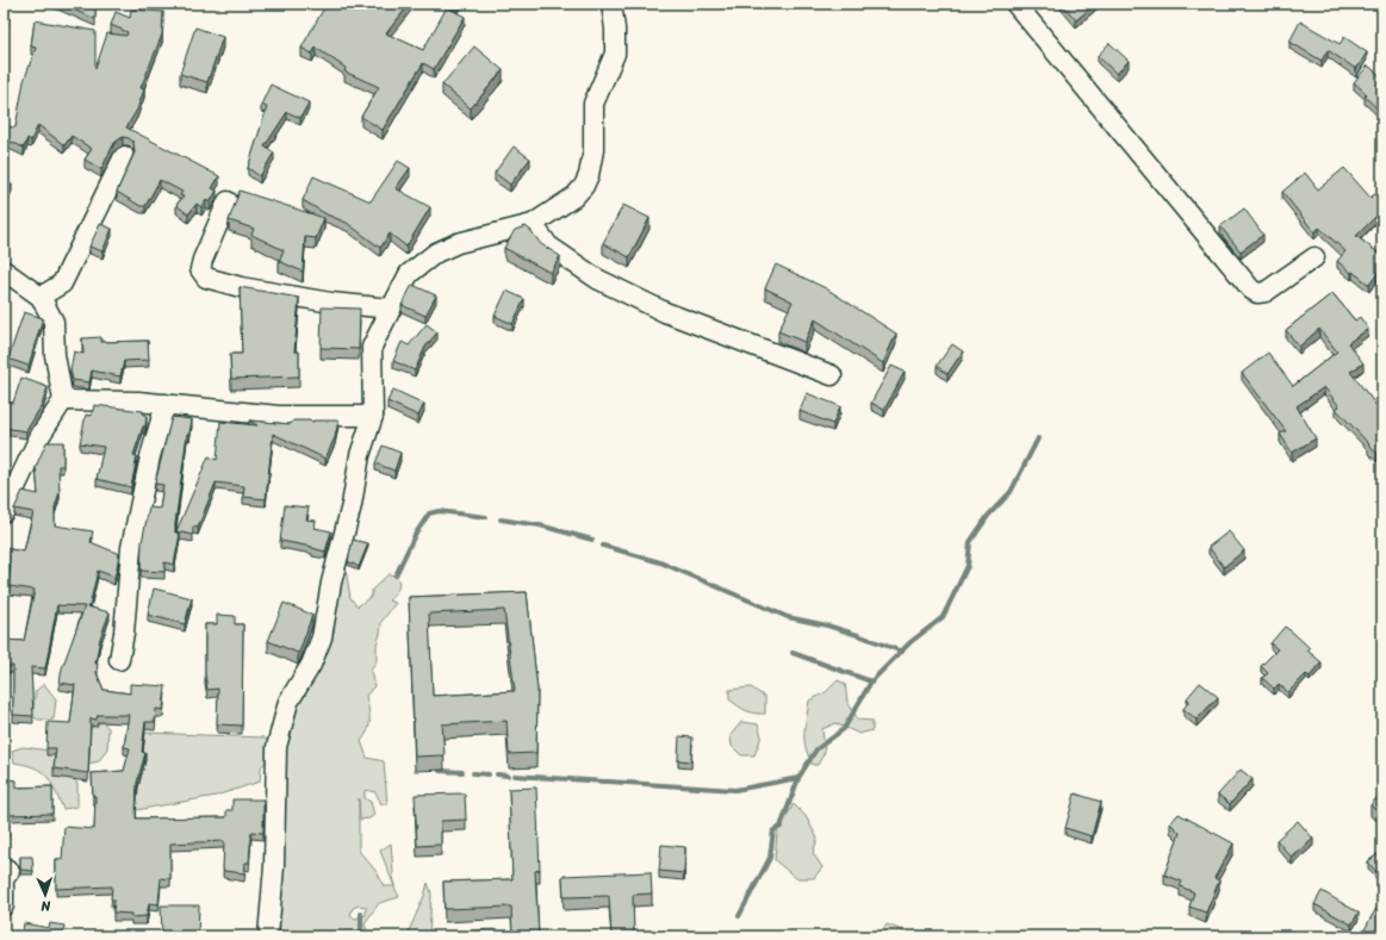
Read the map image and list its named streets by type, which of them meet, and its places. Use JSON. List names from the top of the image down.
{
  "north": "bottom"
}
